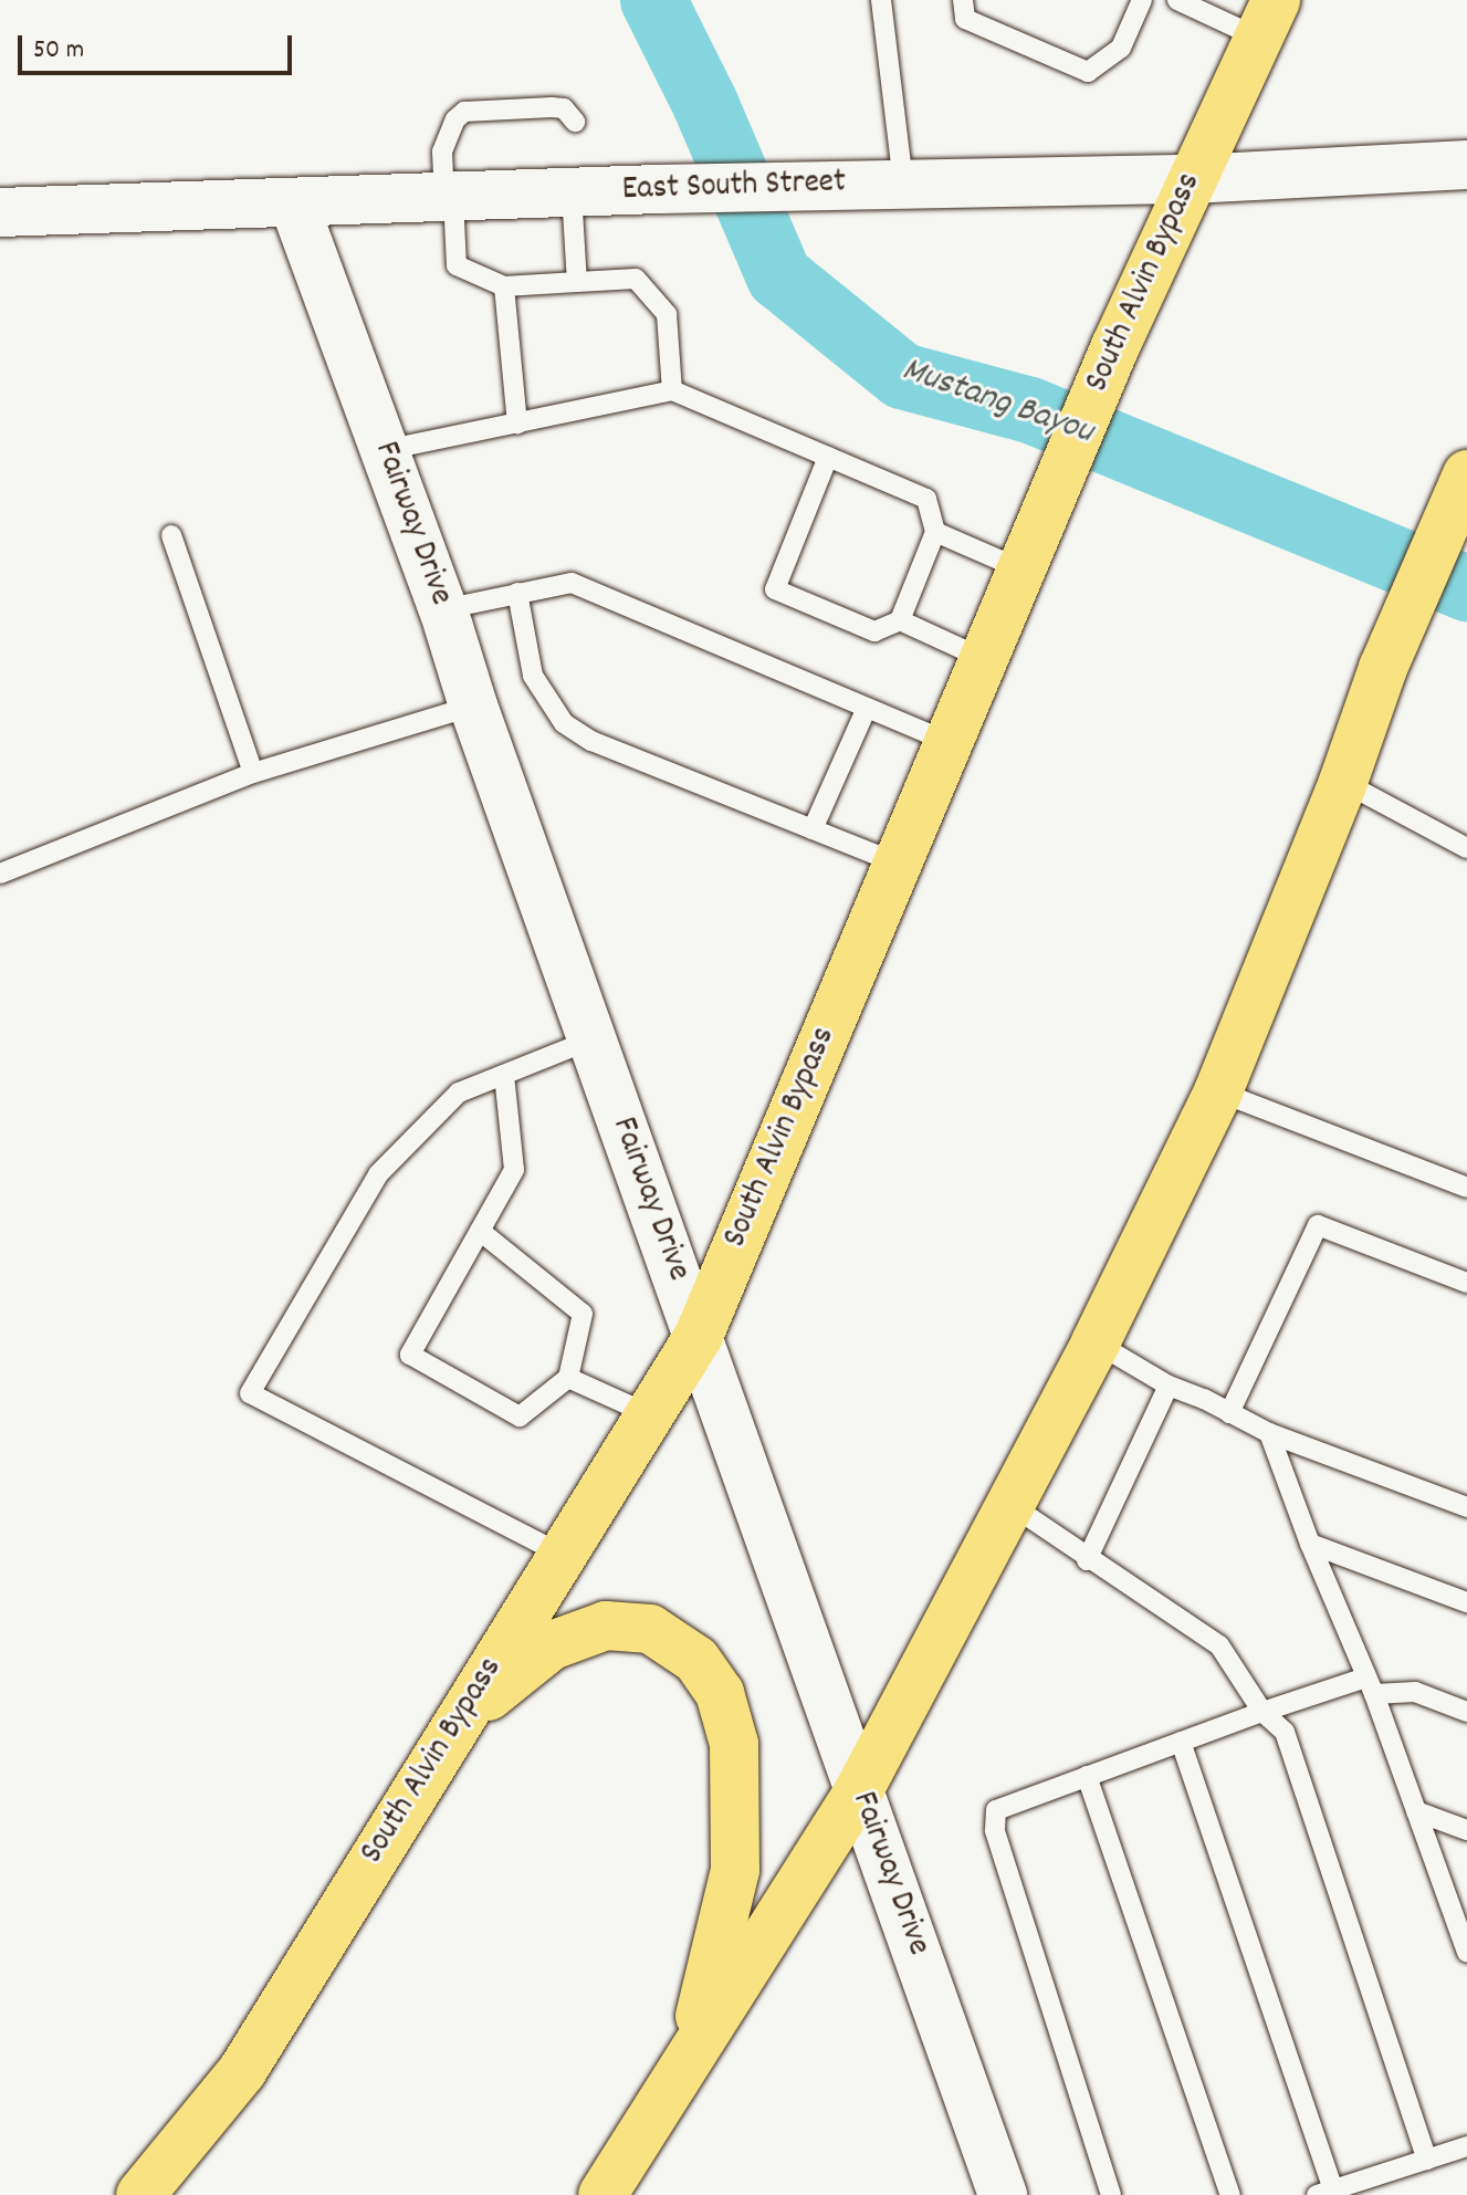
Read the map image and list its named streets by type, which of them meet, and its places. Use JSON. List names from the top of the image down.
{
  "streets": {
    "main road": ["South Alvin Bypass"],
    "street": ["East South Street", "Fairway Drive"]
  },
  "crossings": [
    ["East South Street", "South Alvin Bypass"],
    ["East South Street", "Fairway Drive"],
    ["South Alvin Bypass", "Fairway Drive"]
  ],
  "water": ["Mustang Bayou"],
  "scale_bar": "50 m"
}
